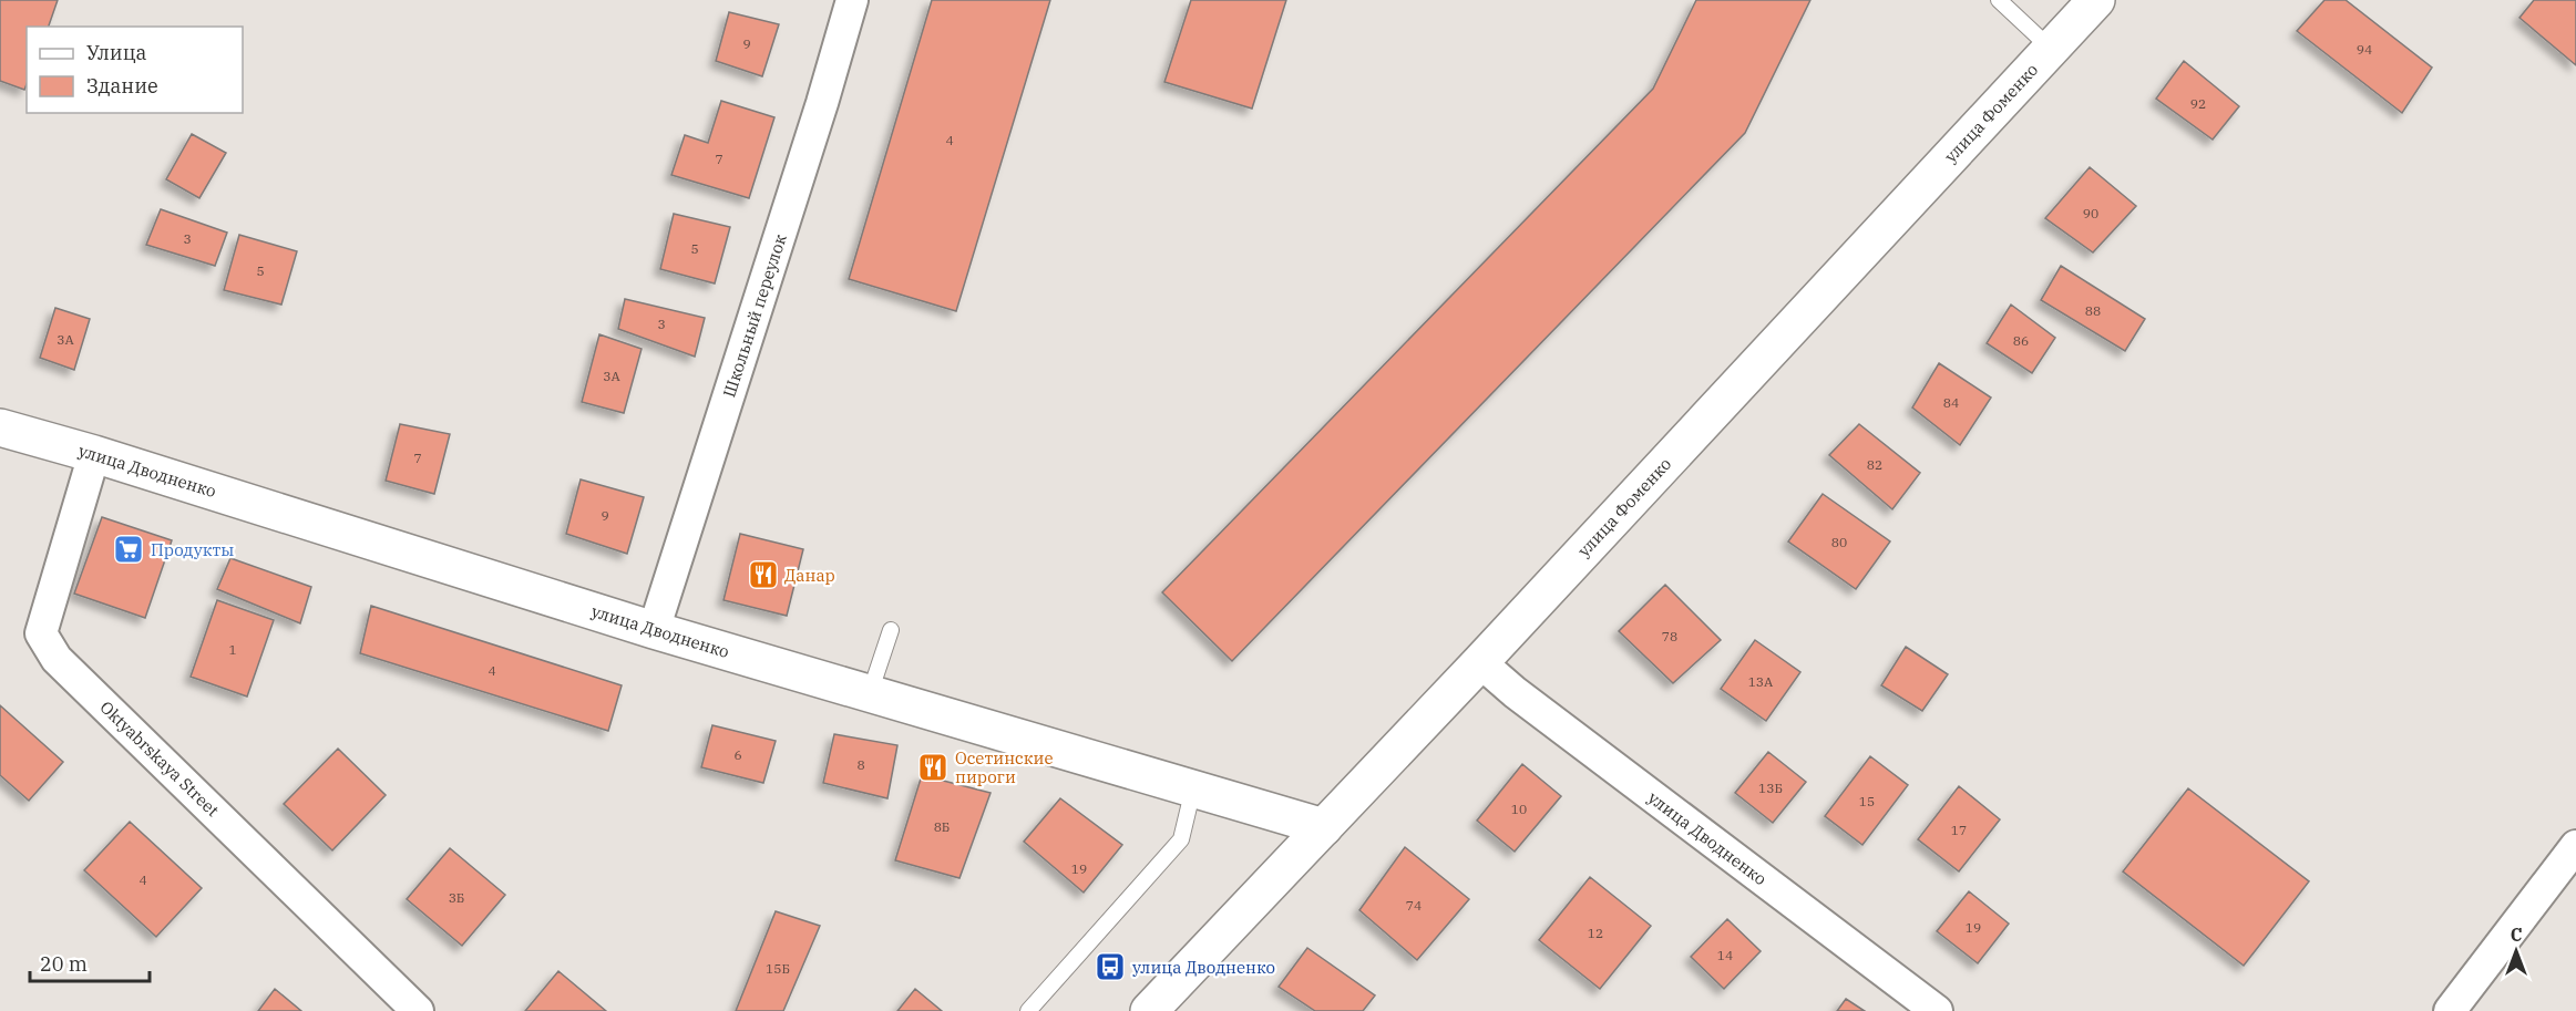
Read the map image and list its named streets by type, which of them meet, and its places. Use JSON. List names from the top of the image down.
{
  "streets": {
    "street": [
      "улица Фоменко",
      "Школьный переулок",
      "улица Дводненко",
      "Oktyabrskaya Street"
    ]
  },
  "crossings": [
    ["улица Фоменко", "улица Дводненко"],
    ["Школьный переулок", "улица Дводненко"],
    ["улица Дводненко", "Oktyabrskaya Street"]
  ],
  "places": {
    "supermarket": ["Продукты"],
    "restaurant": ["Данар", "Осетинские пироги"],
    "bus stop": ["улица Дводненко"]
  },
  "house_numbers": [
    "9",
    "94",
    "92",
    "4",
    "7",
    "90",
    "3",
    "5",
    "5",
    "88",
    "3",
    "3А",
    "86",
    "3А",
    "84",
    "7",
    "82",
    "9",
    "80",
    "78",
    "1",
    "4",
    "13А",
    "6",
    "8",
    "13Б",
    "15",
    "10",
    "8Б",
    "17",
    "19",
    "4",
    "3Б",
    "74",
    "19",
    "12",
    "14",
    "15Б"
  ],
  "legend": ["Улица", "Здание"],
  "scale_bar": "20 m",
  "north": "top"
}
